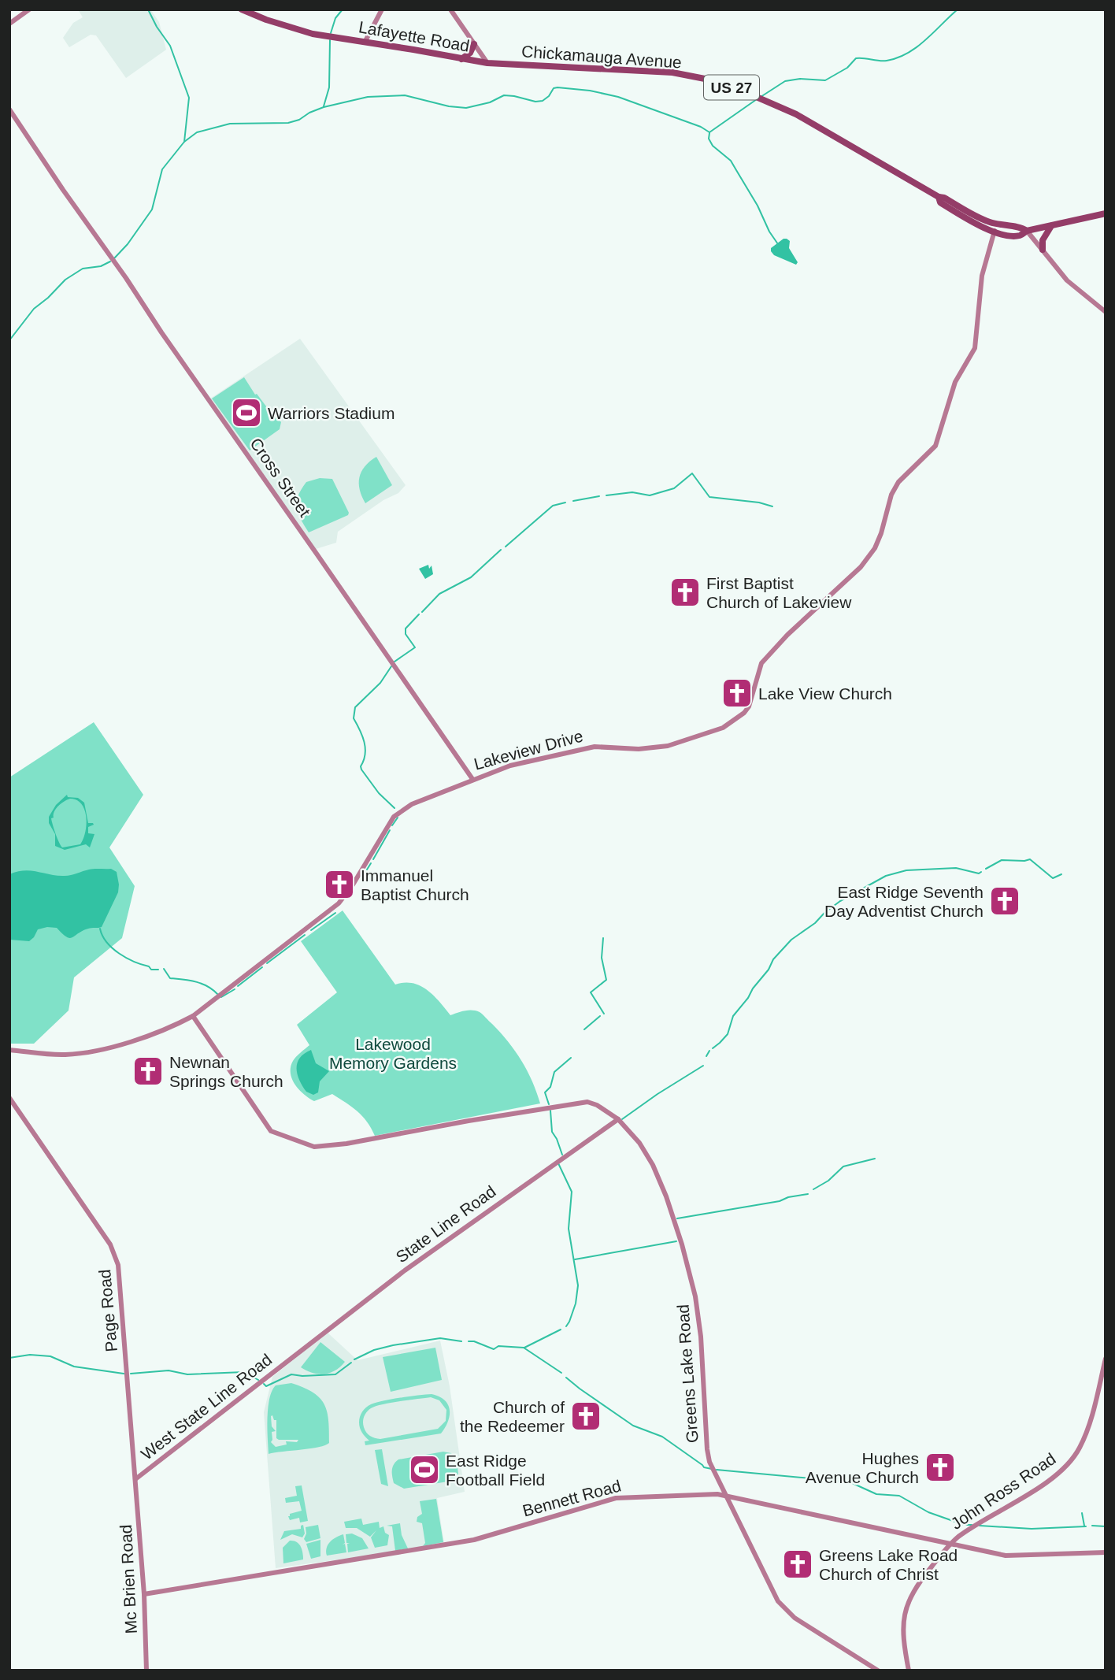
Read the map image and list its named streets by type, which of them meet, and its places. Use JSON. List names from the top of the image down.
{
  "streets": {
    "highway": ["Lafayette Road", "Chickamauga Avenue", "US 27"],
    "street": [
      "Cross Street",
      "Lakeview Drive",
      "State Line Road",
      "Page Road",
      "Greens Lake Road",
      "West State Line Road",
      "John Ross Road",
      "Bennett Road",
      "Mc Brien Road"
    ]
  },
  "crossings": [
    ["Lafayette Road", "Chickamauga Avenue"],
    ["Chickamauga Avenue", "Lakeview Drive"],
    ["Cross Street", "Lakeview Drive"],
    ["Lakeview Drive", "Greens Lake Road"],
    ["State Line Road", "Greens Lake Road"],
    ["State Line Road", "West State Line Road"],
    ["Page Road", "West State Line Road"],
    ["Page Road", "Mc Brien Road"],
    ["Greens Lake Road", "Bennett Road"],
    ["John Ross Road", "Bennett Road"],
    ["Bennett Road", "Mc Brien Road"]
  ],
  "parks": ["Lakewood Memory Gardens"],
  "places": {
    "sports": ["Warriors Stadium", "East Ridge Football Field"],
    "church": [
      "First Baptist Church of Lakeview",
      "Lake View Church",
      "Immanuel Baptist Church",
      "East Ridge Seventh Day Adventist Church",
      "Newnan Springs Church",
      "Church of the Redeemer",
      "Hughes Avenue Church",
      "Greens Lake Road Church of Christ"
    ]
  }
}
